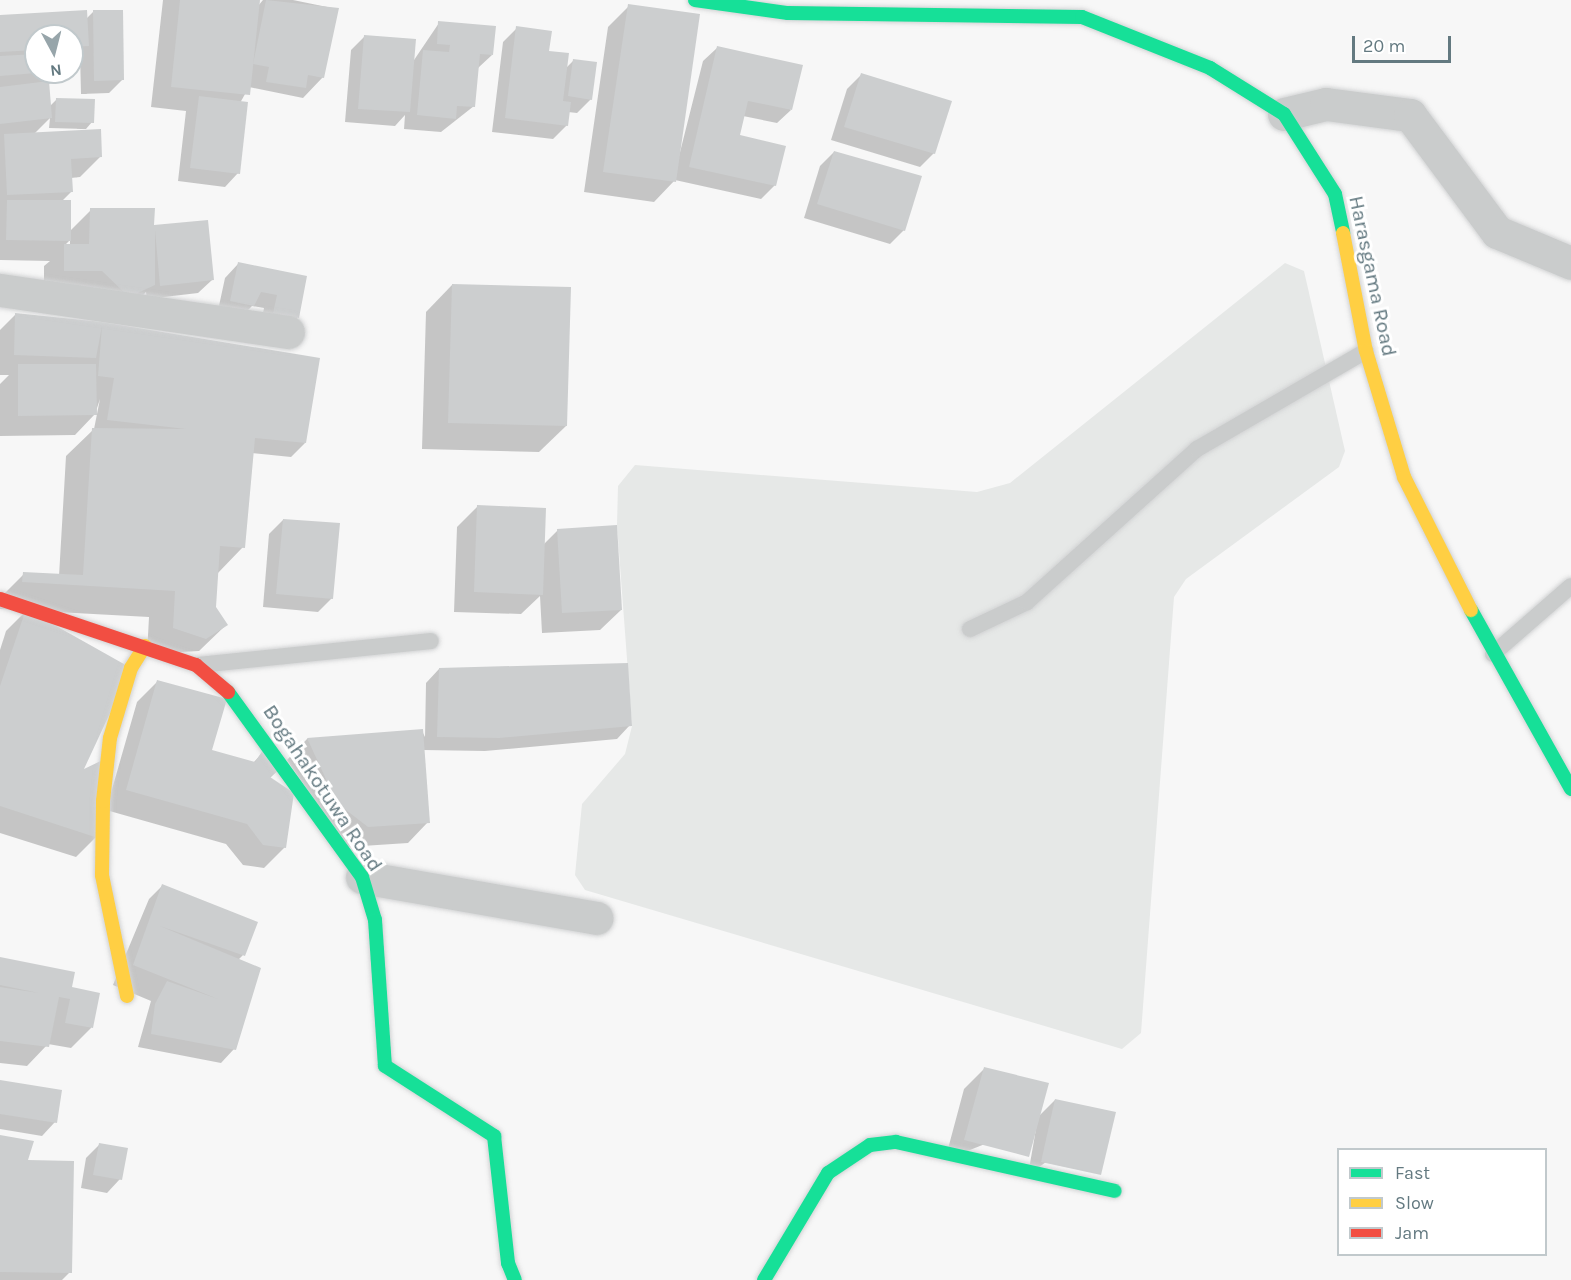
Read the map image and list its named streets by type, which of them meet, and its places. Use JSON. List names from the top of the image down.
{
  "streets": {
    "street": ["Harasgama Road", "Bogahakotuwa Road"]
  },
  "legend": ["Fast", "Slow", "Jam"],
  "scale_bar": "20 m",
  "north": "bottom"
}
